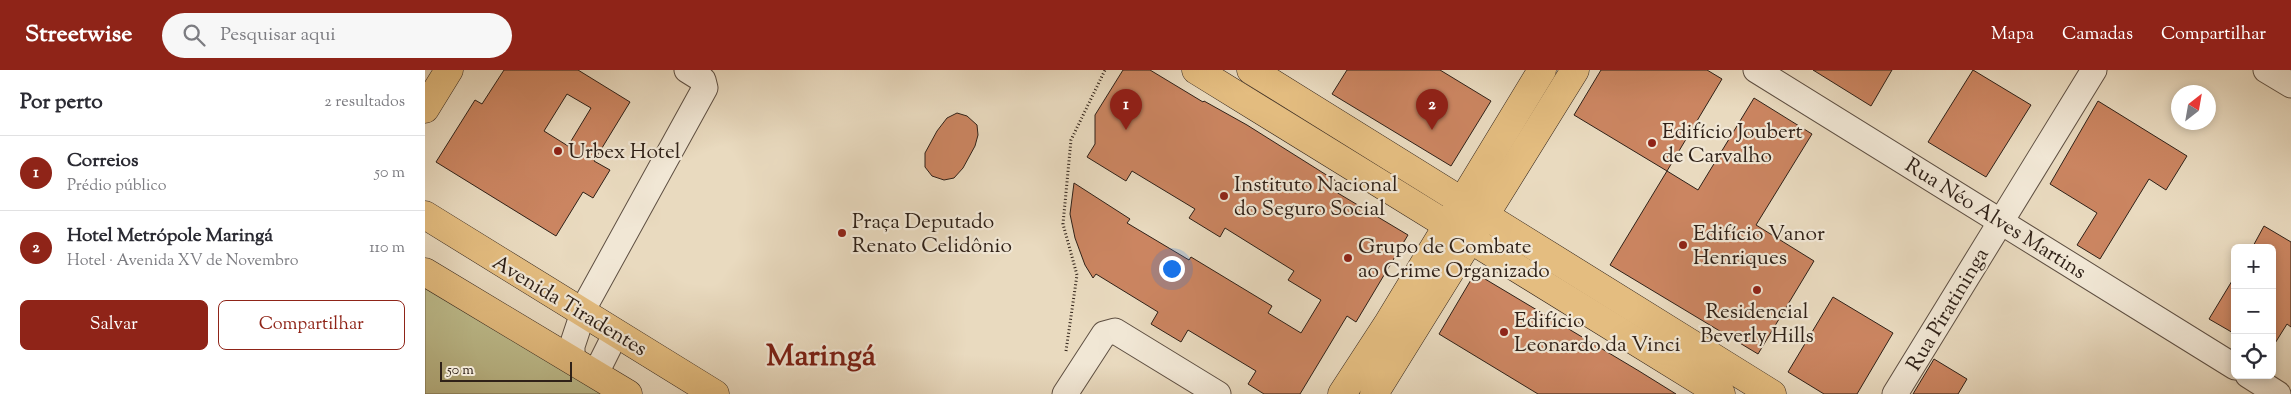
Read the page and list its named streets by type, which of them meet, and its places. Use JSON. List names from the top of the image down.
{
  "streets": {
    "main road": ["Avenida Tiradentes"],
    "street": ["Rua Néo Alves Martins", "Rua Piratininga"]
  },
  "crossings": [
    ["Rua Néo Alves Martins", "Rua Piratininga"]
  ],
  "districts": ["Maringá"],
  "places": [
    "Edifício Joubert de Carvalho",
    "Urbex Hotel",
    "Instituto Nacional do Seguro Social",
    "Praça Deputado Renato Celidônio",
    "Edifício Vanor Henriques",
    "Grupo de Combate ao Crime Organizado",
    "Residencial Beverly Hills",
    "Edifício Leonardo da Vinci"
  ],
  "scale_bar": "50 m",
  "north": "top right",
  "page": {
    "header": "Streetwise",
    "search": "Pesquisar aqui",
    "nav": ["Mapa", "Camadas", "Compartilhar"],
    "heading": ["Por perto", "2 resultados"],
    "pins": ["1", "2"],
    "list": [
      {
        "mark": "1",
        "name": "Correios",
        "note": "Prédio público",
        "value": "50 m"
      },
      {
        "mark": "2",
        "name": "Hotel Metrópole Maringá",
        "note": "Hotel · Avenida XV de Novembro",
        "value": "110 m"
      }
    ],
    "map_buttons": ["+", "−"],
    "buttons": ["Salvar", "Compartilhar"],
    "scale": "50 m"
  }
}
